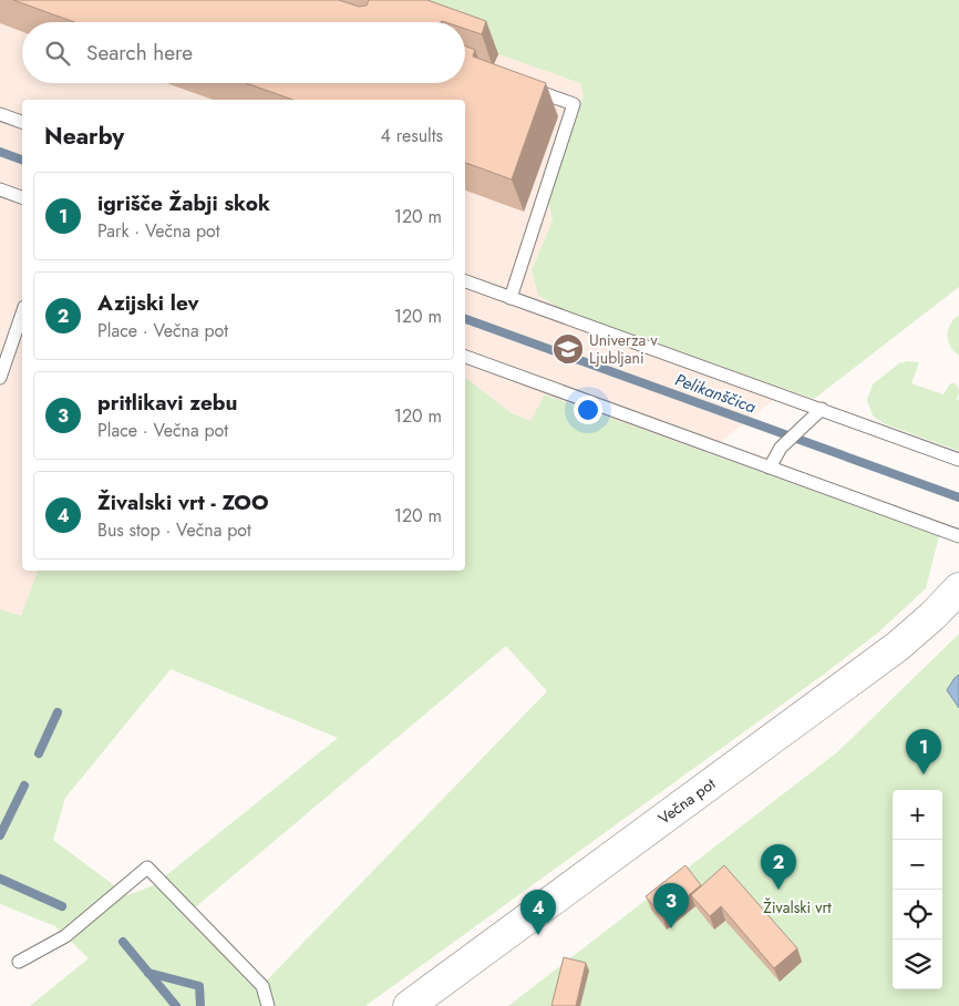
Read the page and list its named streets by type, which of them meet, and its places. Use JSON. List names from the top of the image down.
{
  "streets": {
    "main road": ["Večna pot"]
  },
  "water": ["Pelikanščica"],
  "parks": ["Živalski vrt"],
  "places": {
    "school or university": ["Univerza v Ljubljani"]
  },
  "page": {
    "search": "Search here",
    "heading": ["Nearby", "4 results"],
    "list": [
      {
        "mark": "1",
        "name": "igrišče Žabji skok",
        "note": "Park · Večna pot",
        "value": "120 m"
      },
      {
        "mark": "2",
        "name": "Azijski lev",
        "note": "Place · Večna pot",
        "value": "120 m"
      },
      {
        "mark": "3",
        "name": "pritlikavi zebu",
        "note": "Place · Večna pot",
        "value": "120 m"
      },
      {
        "mark": "4",
        "name": "Živalski vrt - ZOO",
        "note": "Bus stop · Večna pot",
        "value": "120 m"
      }
    ],
    "pins": [
      "1",
      "2",
      "3",
      "4"
    ],
    "map_buttons": ["+", "−"]
  }
}
